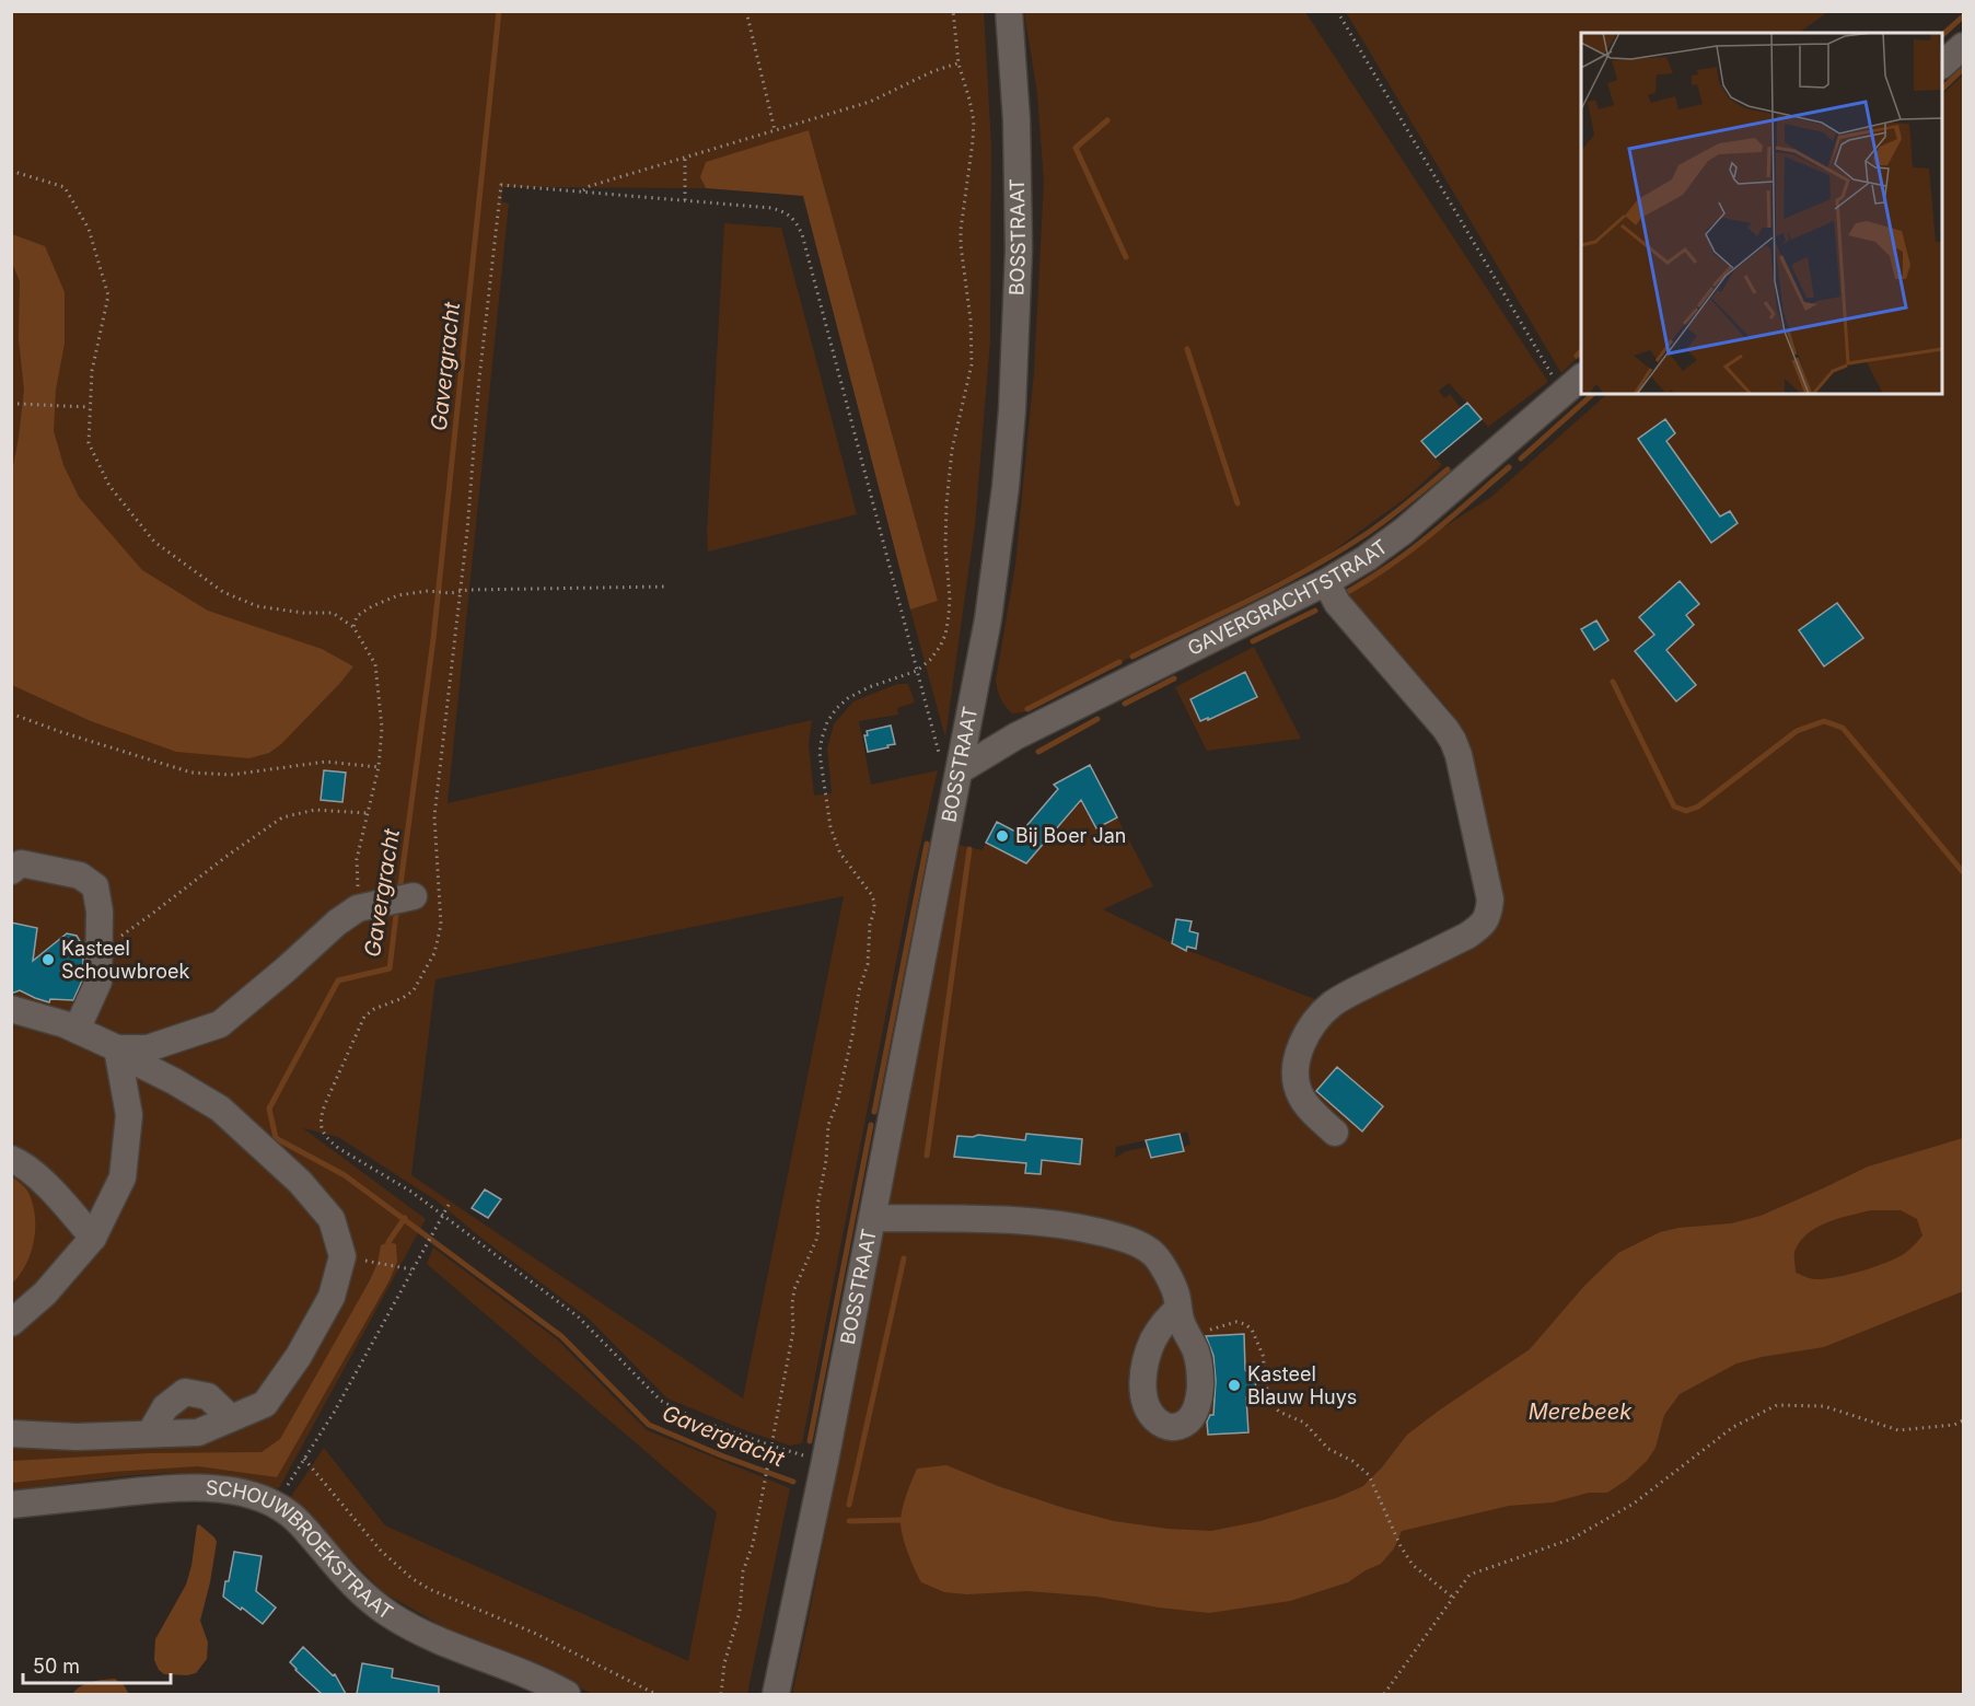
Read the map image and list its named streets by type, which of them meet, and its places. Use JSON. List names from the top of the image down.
{
  "streets": {
    "street": ["BOSSTRAAT", "GAVERGRACHTSTRAAT", "SCHOUWBROEKSTRAAT"]
  },
  "crossings": [
    ["BOSSTRAAT", "GAVERGRACHTSTRAAT"]
  ],
  "water": ["Gavergracht", "Merebeek"],
  "places": ["Bij Boer Jan", "Kasteel Schouwbroek", "Kasteel Blauw Huys"],
  "scale_bar": "50 m"
}
